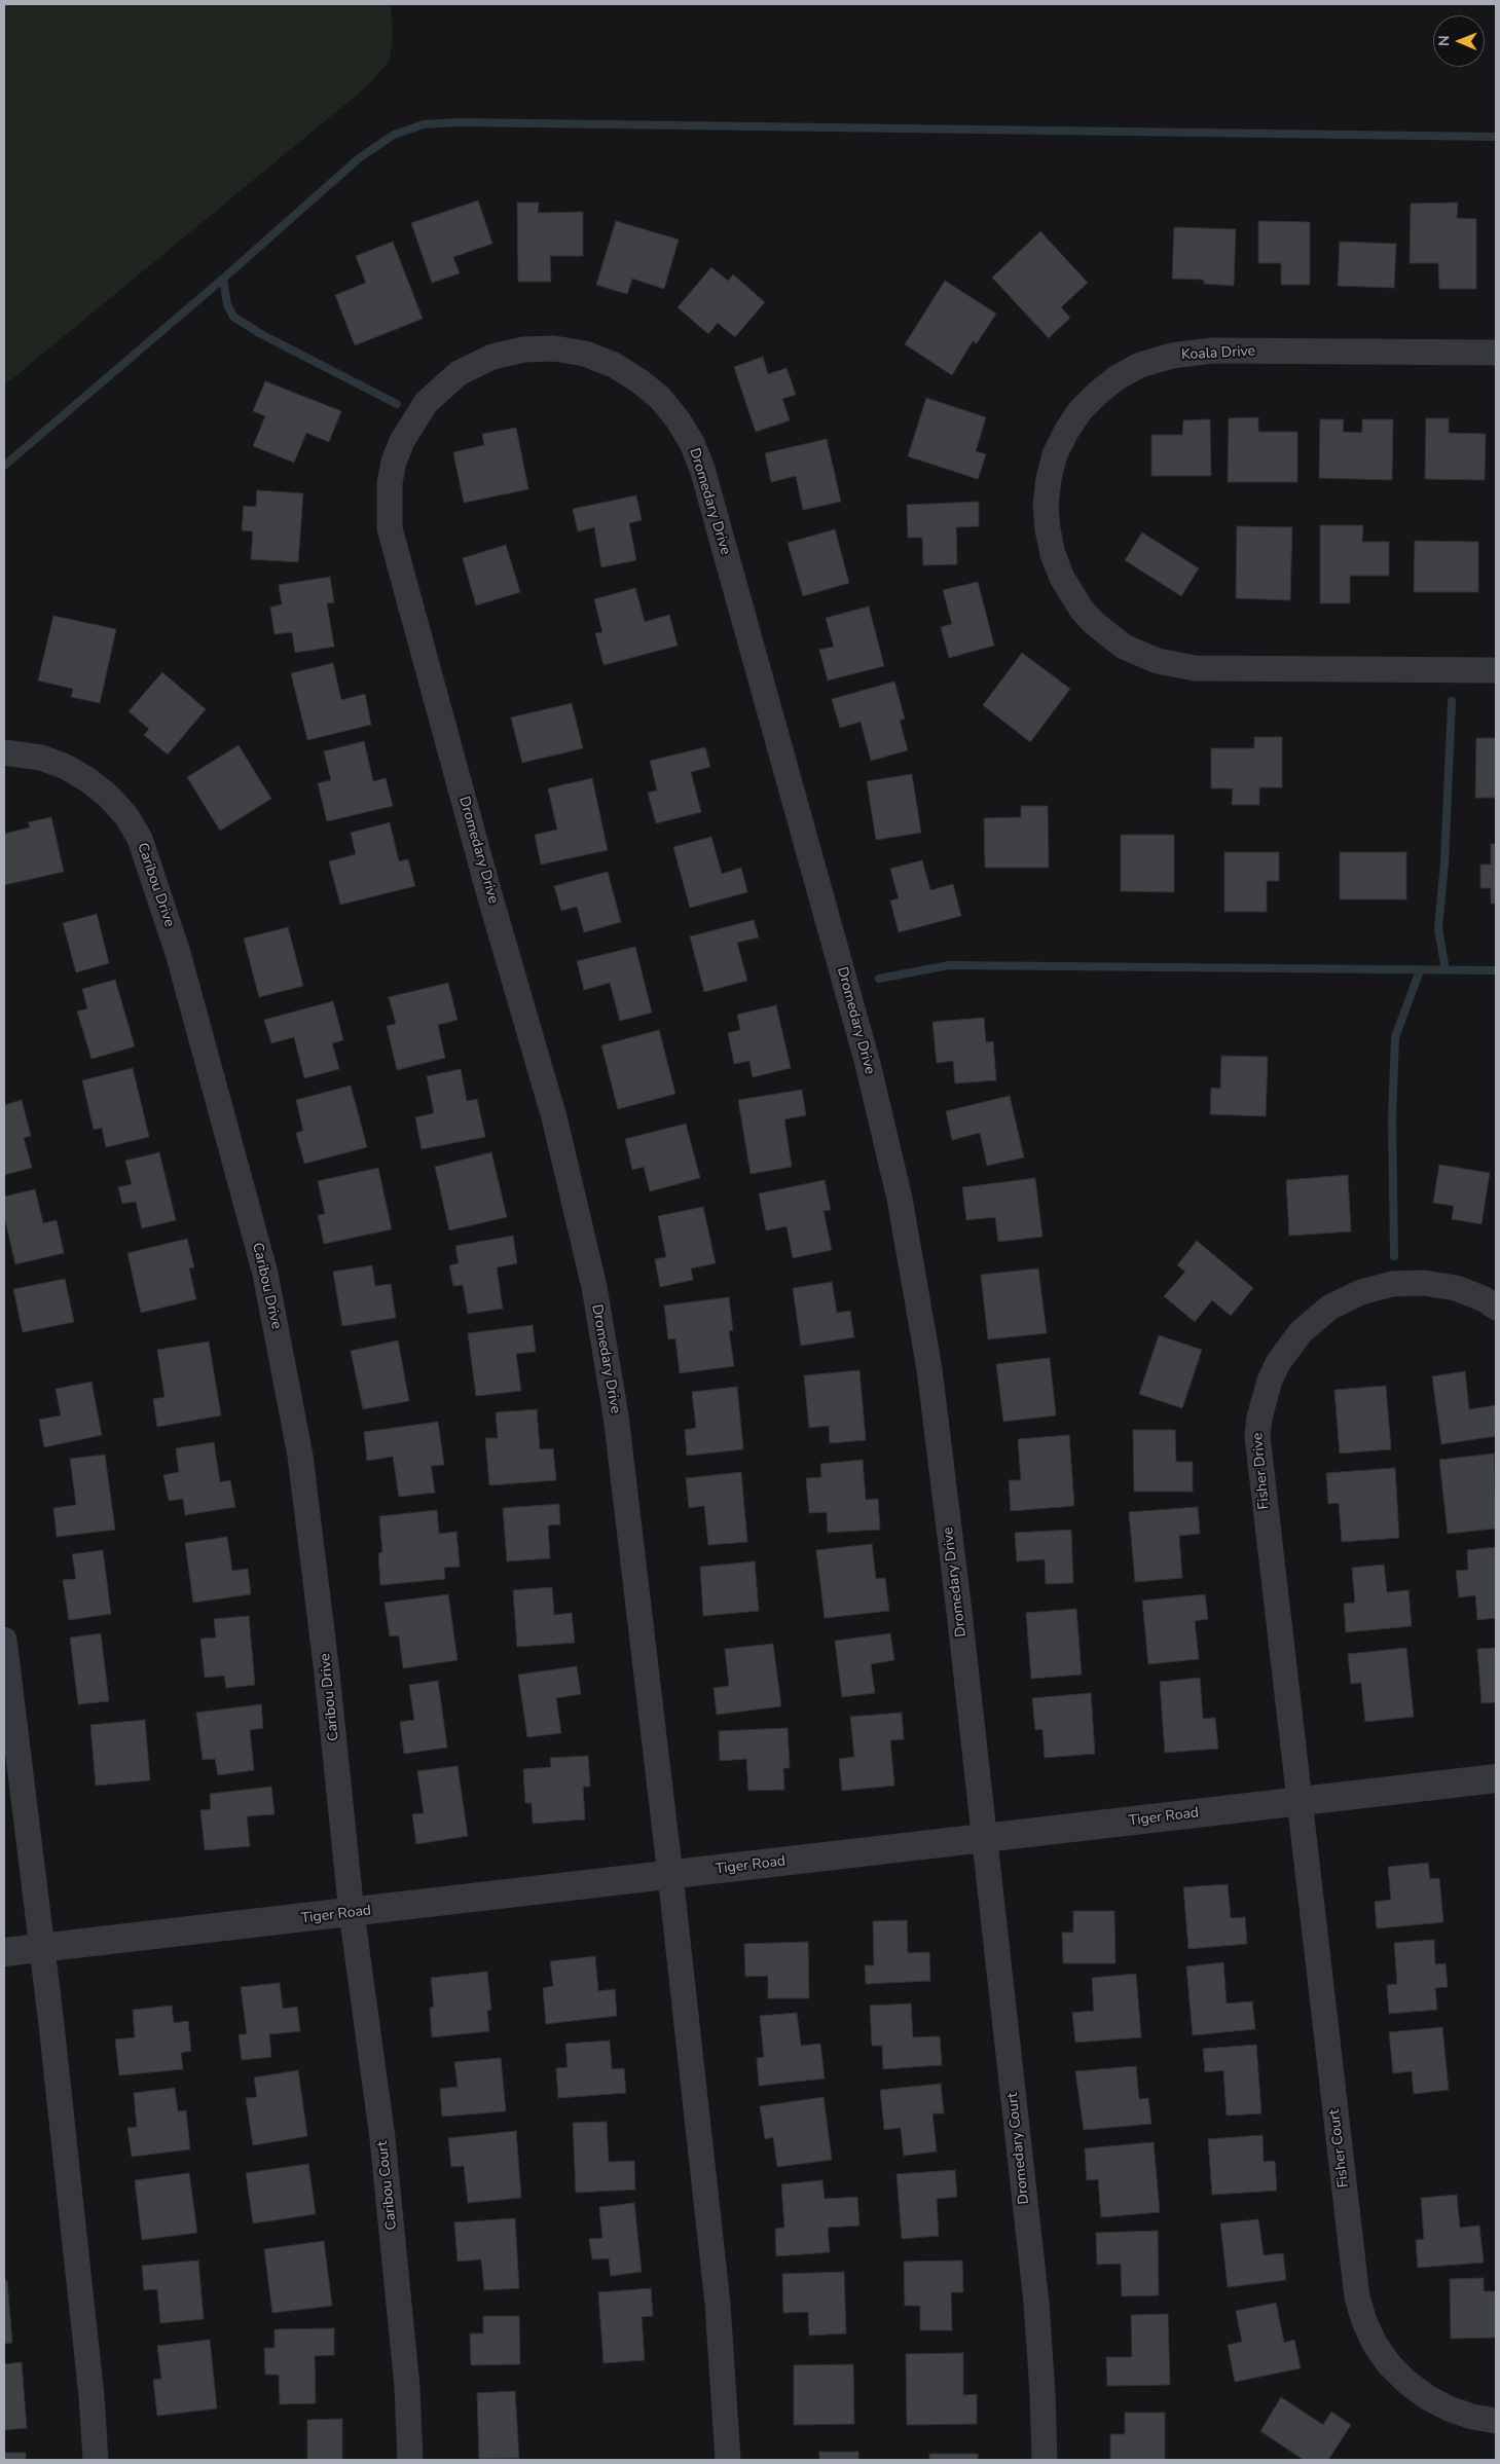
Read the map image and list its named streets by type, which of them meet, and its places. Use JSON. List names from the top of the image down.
{
  "streets": {
    "street": [
      "Koala Drive",
      "Dromedary Drive",
      "Caribou Drive",
      "Fisher Drive",
      "Tiger Road",
      "Dromedary Court",
      "Fisher Court",
      "Caribou Court"
    ]
  },
  "crossings": [
    ["Dromedary Drive", "Tiger Road"],
    ["Dromedary Drive", "Dromedary Court"],
    ["Caribou Drive", "Tiger Road"],
    ["Caribou Drive", "Caribou Court"],
    ["Fisher Drive", "Tiger Road"],
    ["Fisher Drive", "Fisher Court"],
    ["Tiger Road", "Dromedary Court"],
    ["Tiger Road", "Fisher Court"],
    ["Tiger Road", "Caribou Court"]
  ],
  "north": "left"
}
